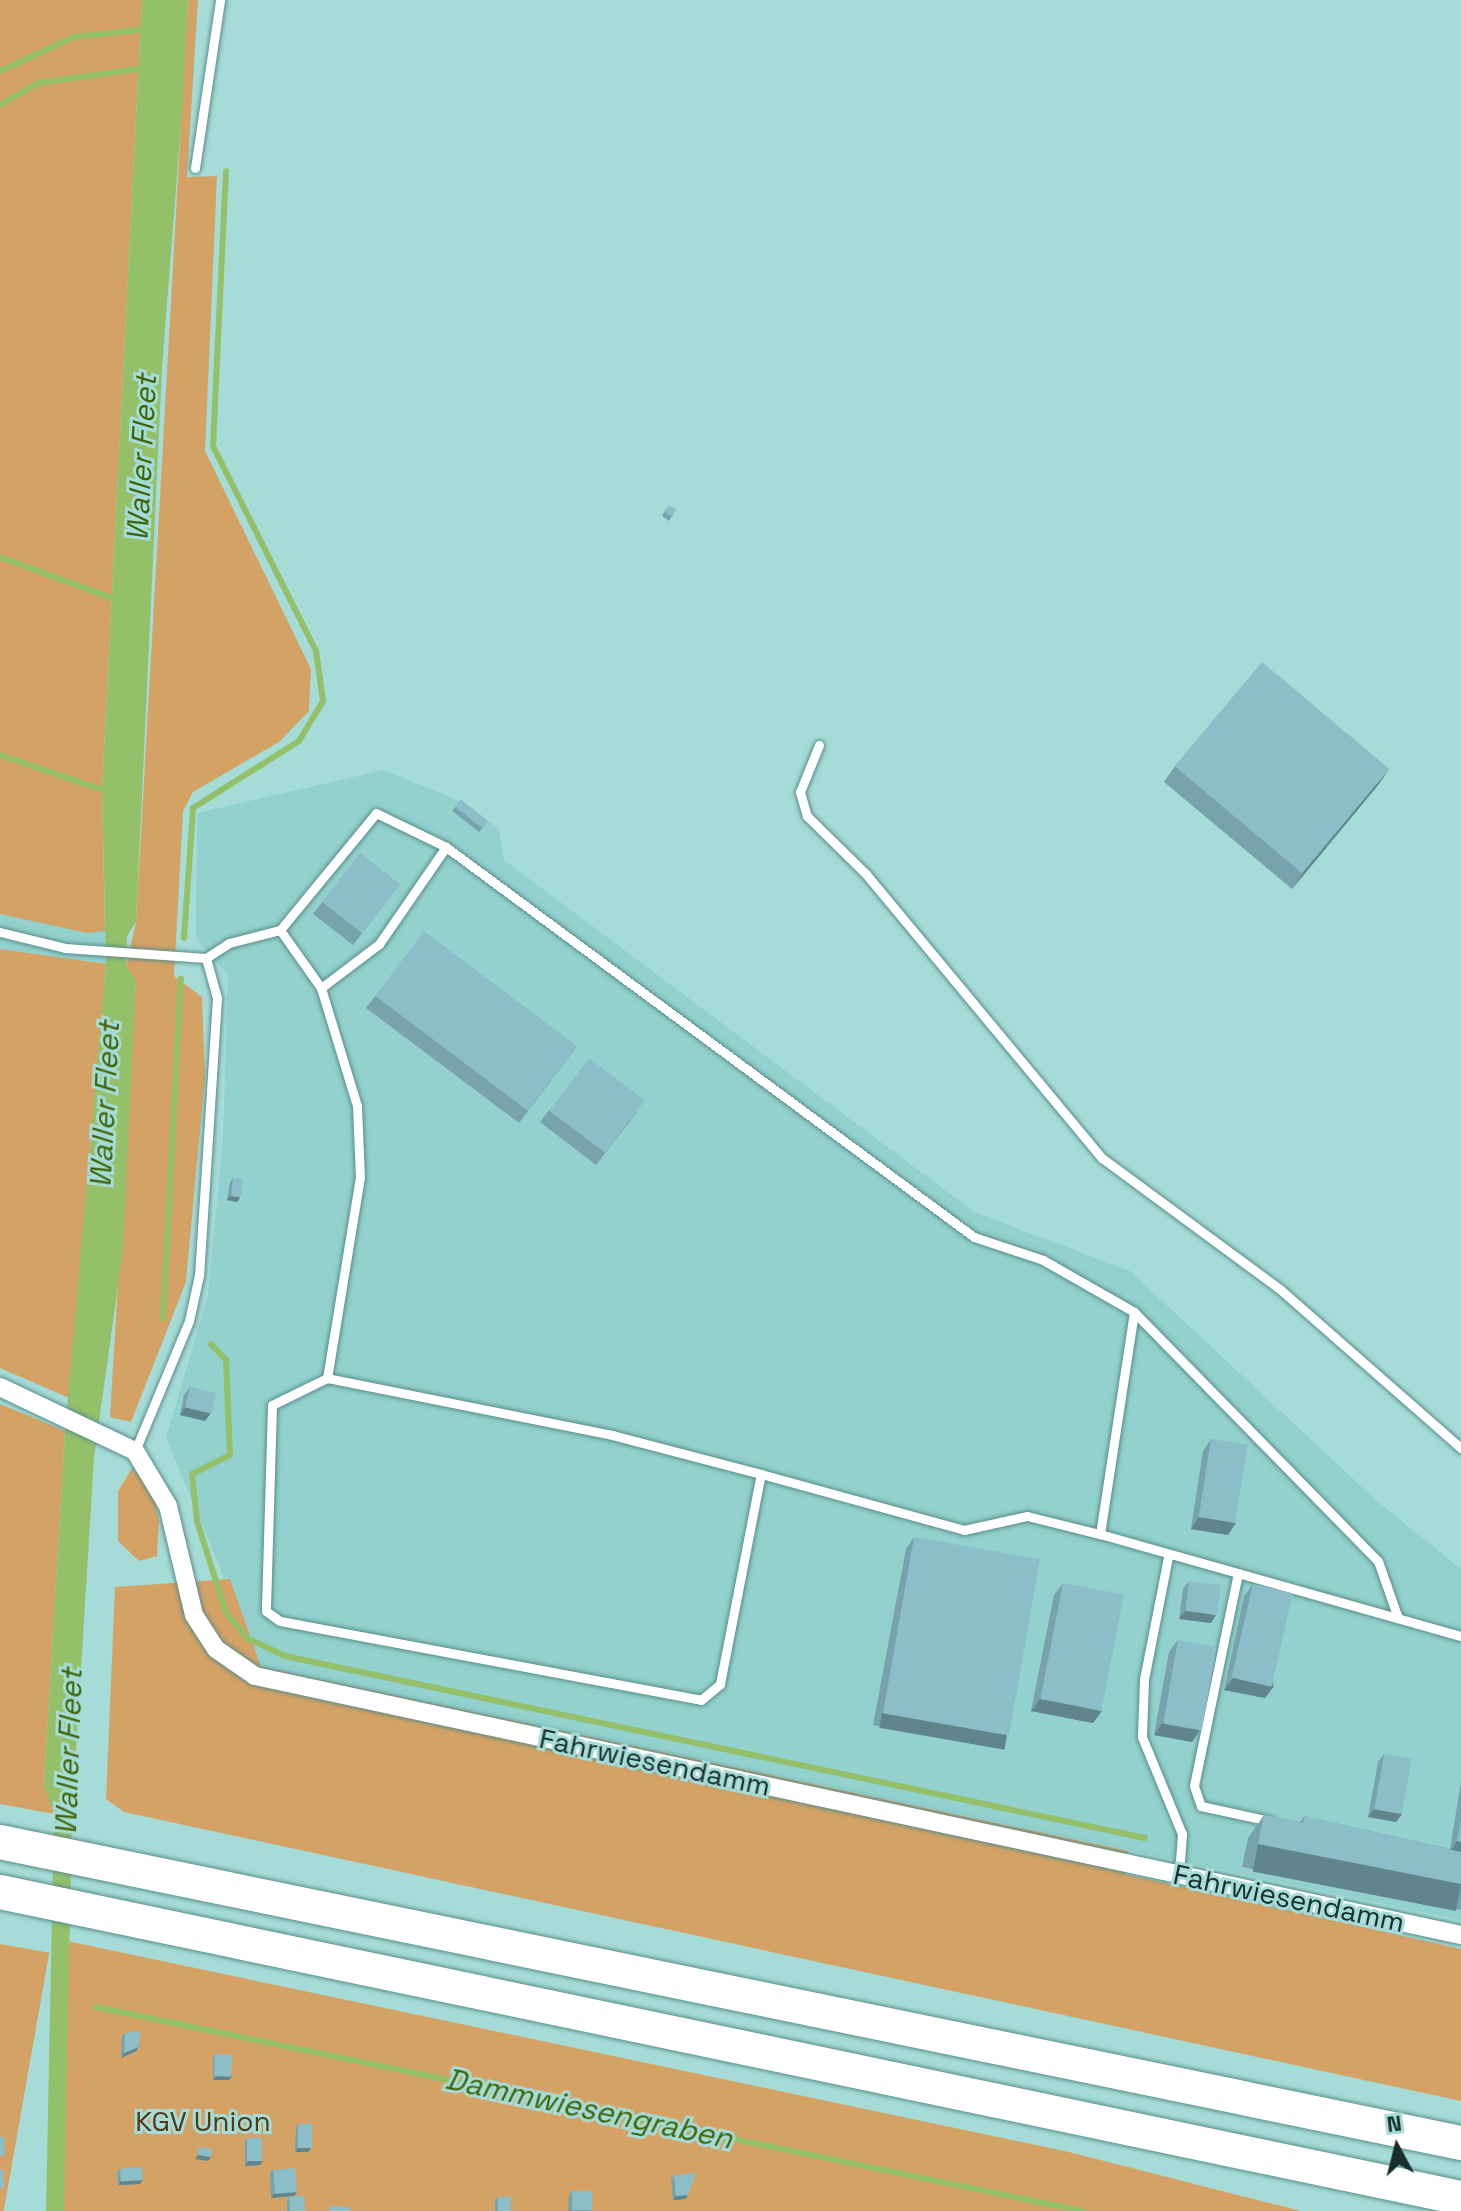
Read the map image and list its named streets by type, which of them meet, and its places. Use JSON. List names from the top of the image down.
{
  "streets": {
    "street": ["Fahrwiesendamm"]
  },
  "water": ["Waller Fleet", "Dammwiesengraben"],
  "parks": ["KGV Union"],
  "north": "top"
}
